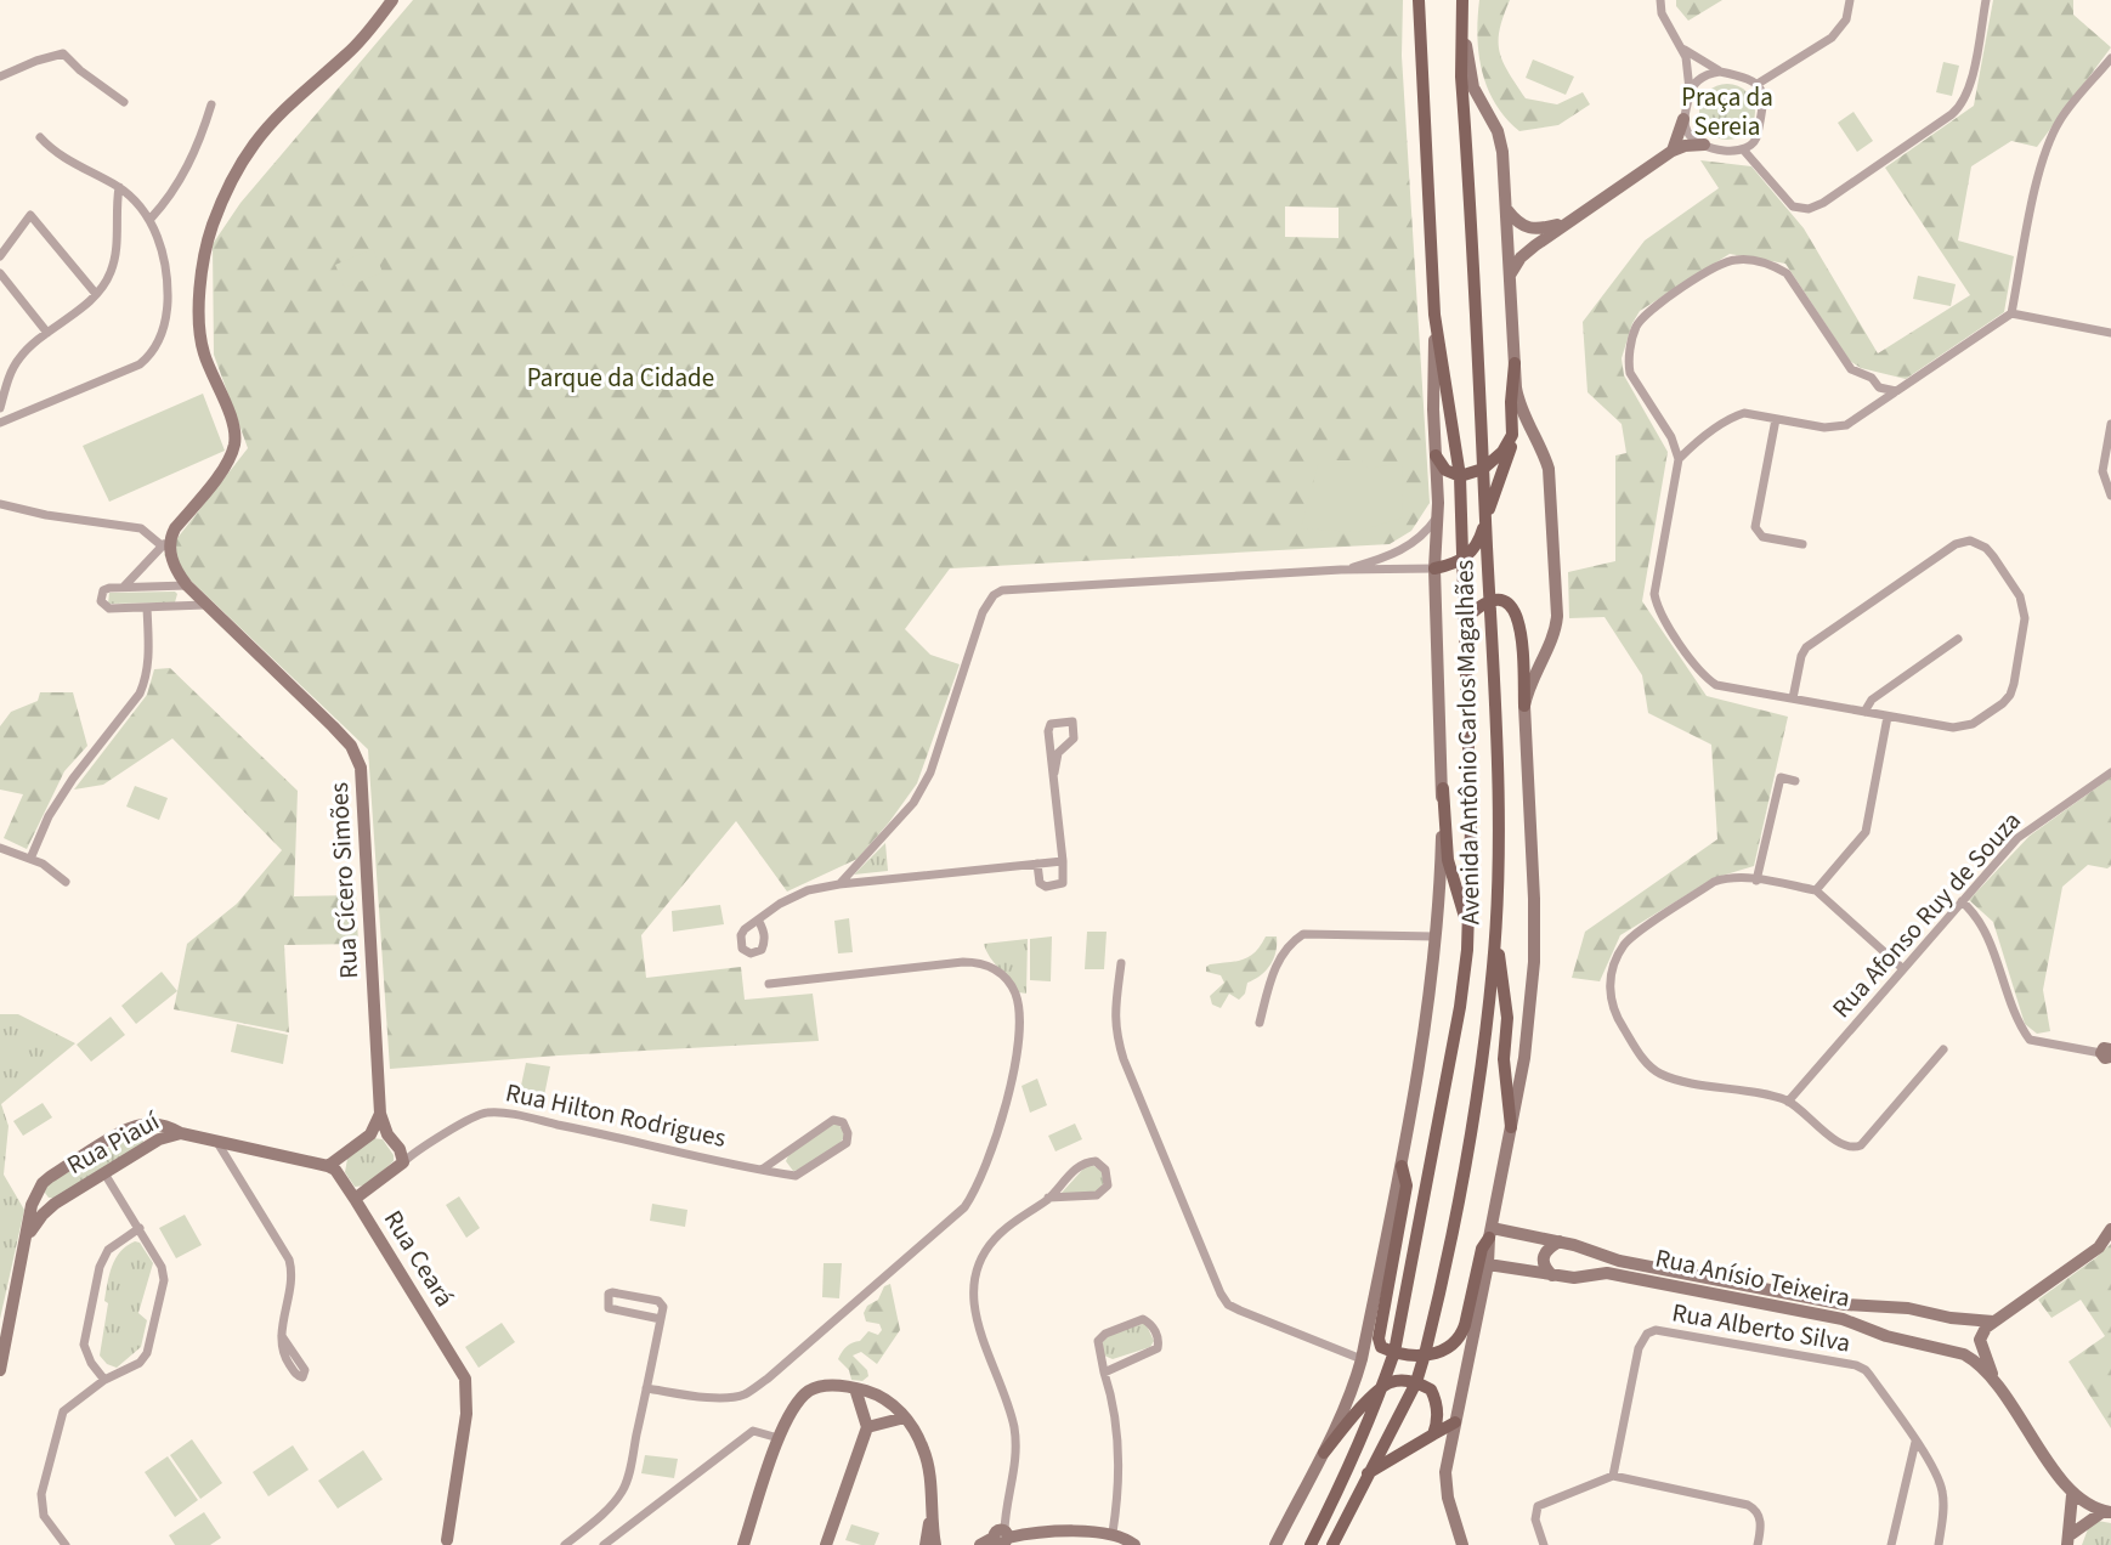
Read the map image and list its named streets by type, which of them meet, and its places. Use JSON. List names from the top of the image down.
{
  "streets": {
    "main road": ["Avenida Antônio Carlos Magalhães"],
    "street": [
      "Rua Cícero Simões",
      "Rua Afonso Ruy de Souza",
      "Rua Hilton Rodrigues",
      "Rua Piauí",
      "Rua Ceará",
      "Rua Anísio Teixeira",
      "Rua Alberto Silva"
    ]
  },
  "crossings": [
    ["Avenida Antônio Carlos Magalhães", "Rua Anísio Teixeira"],
    ["Rua Cícero Simões", "Rua Hilton Rodrigues"],
    ["Rua Cícero Simões", "Rua Ceará"],
    ["Rua Hilton Rodrigues", "Rua Ceará"]
  ],
  "parks": ["Praça da Sereia", "Parque da Cidade"]
}
